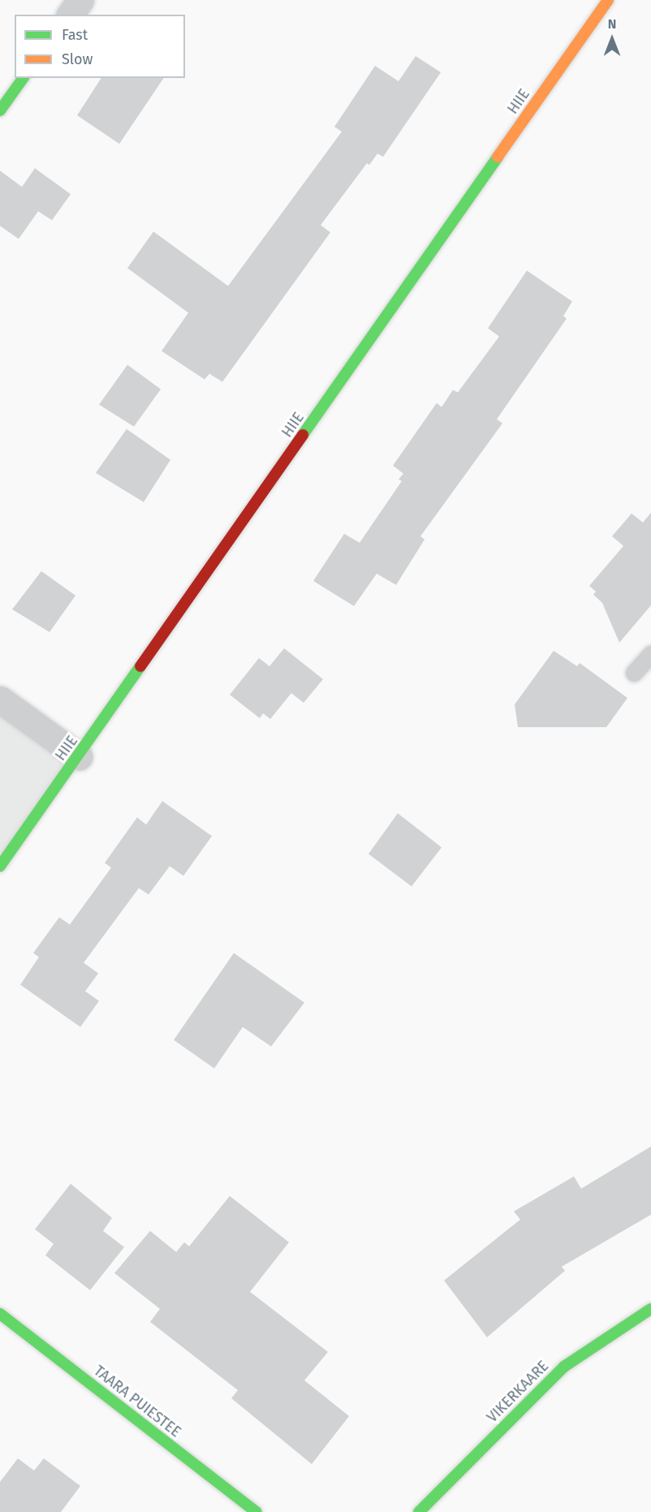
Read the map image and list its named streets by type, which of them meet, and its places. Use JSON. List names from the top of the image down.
{
  "streets": {
    "street": ["HIIE", "VIKERKAARE", "TAARA PUIESTEE"]
  },
  "legend": ["Fast", "Slow"],
  "north": "top"
}
